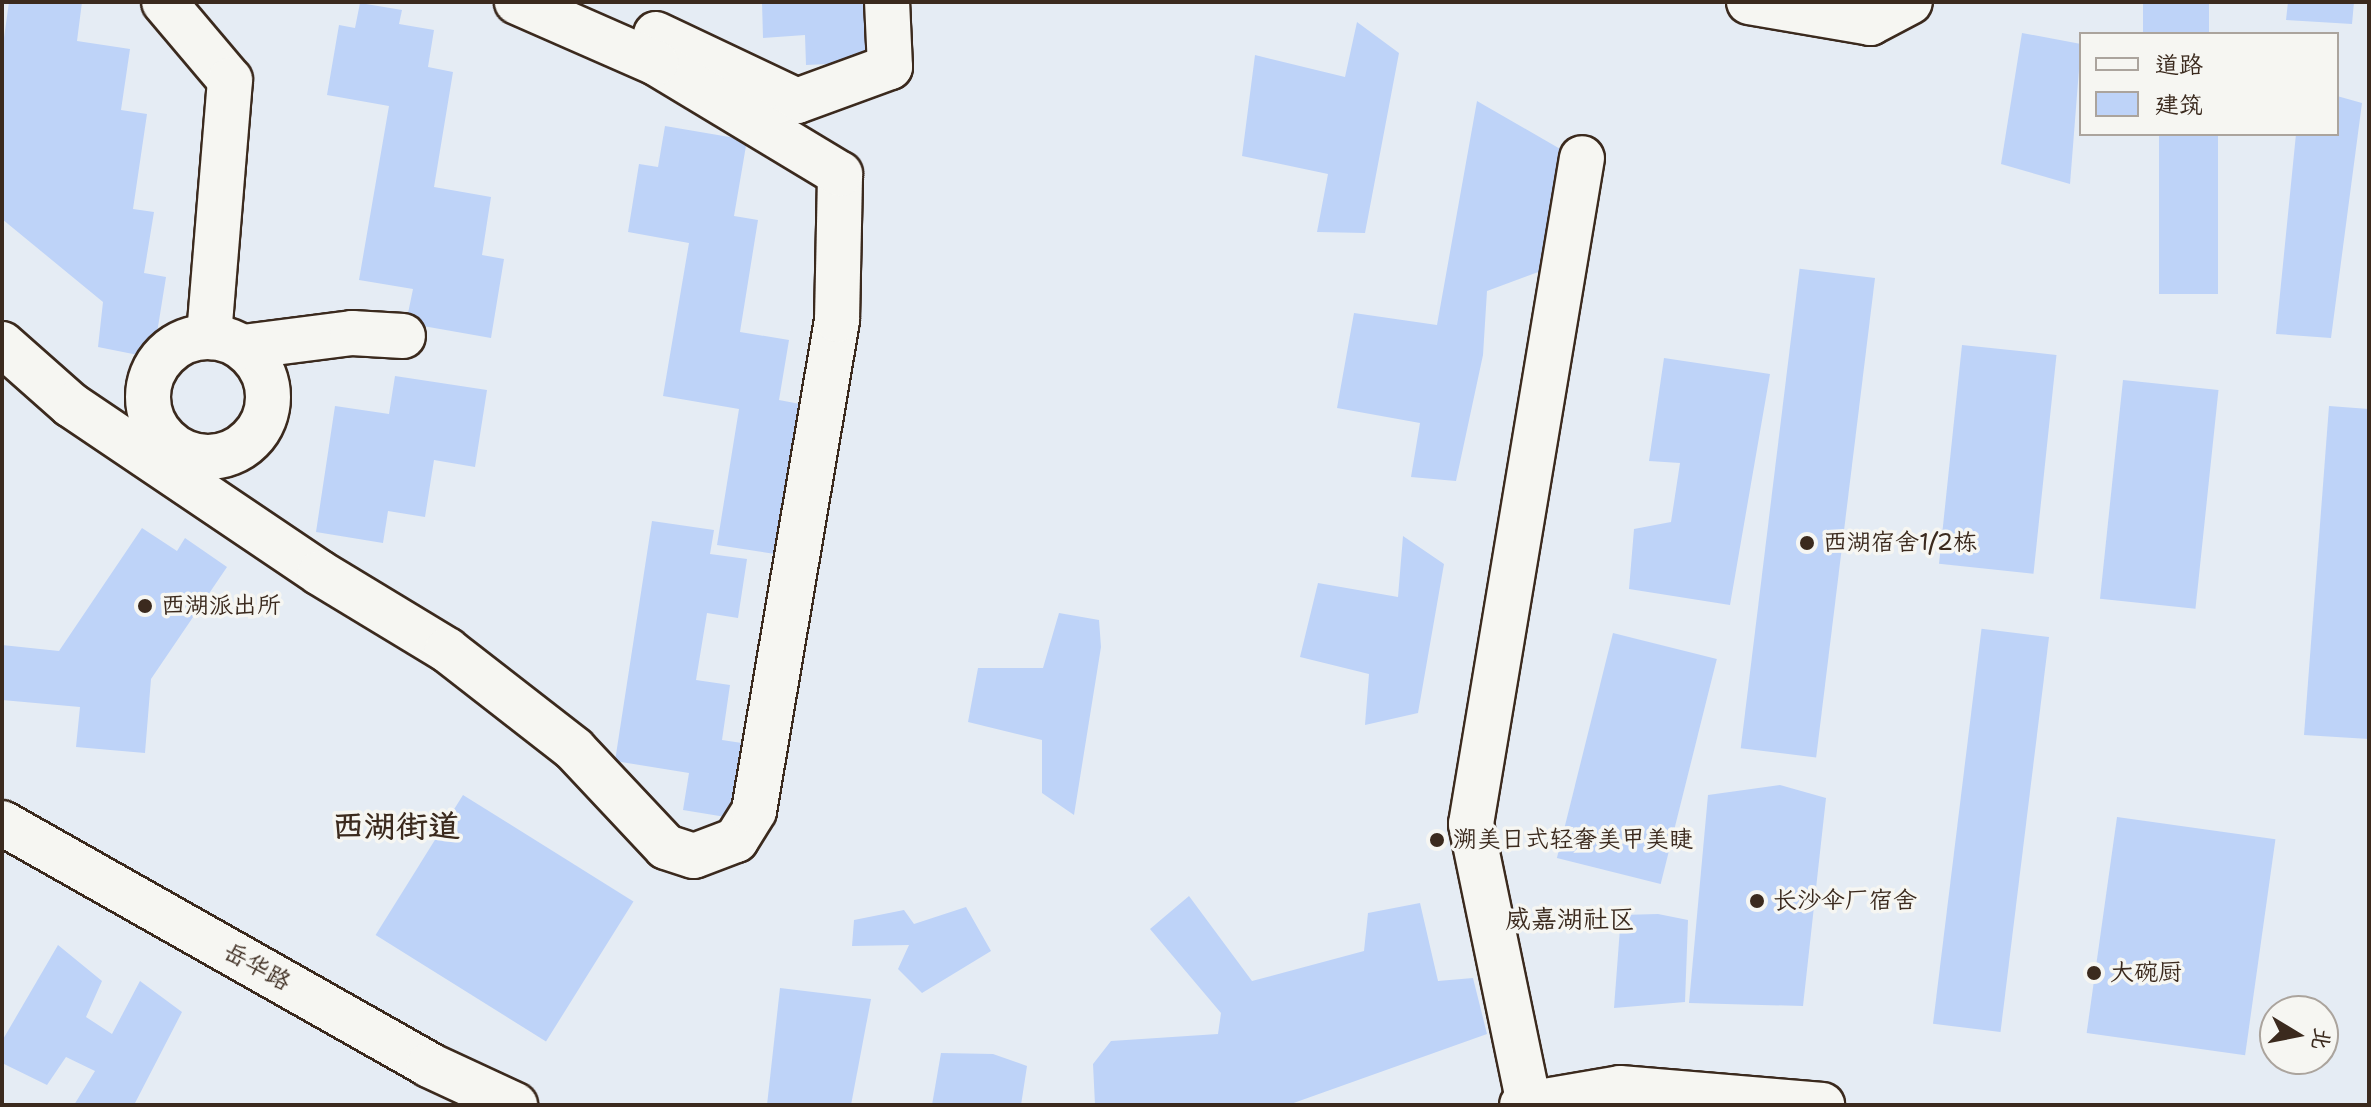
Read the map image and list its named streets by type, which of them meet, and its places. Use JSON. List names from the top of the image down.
{
  "streets": {
    "street": ["岳华路"]
  },
  "districts": ["西湖街道", "威嘉湖社区"],
  "places": [
    "西湖宿舍1/2栋",
    "西湖派出所",
    "溯美日式轻奢美甲美睫",
    "长沙伞厂宿舍",
    "大碗厨"
  ],
  "legend": ["道路", "建筑"],
  "north": "right"
}
